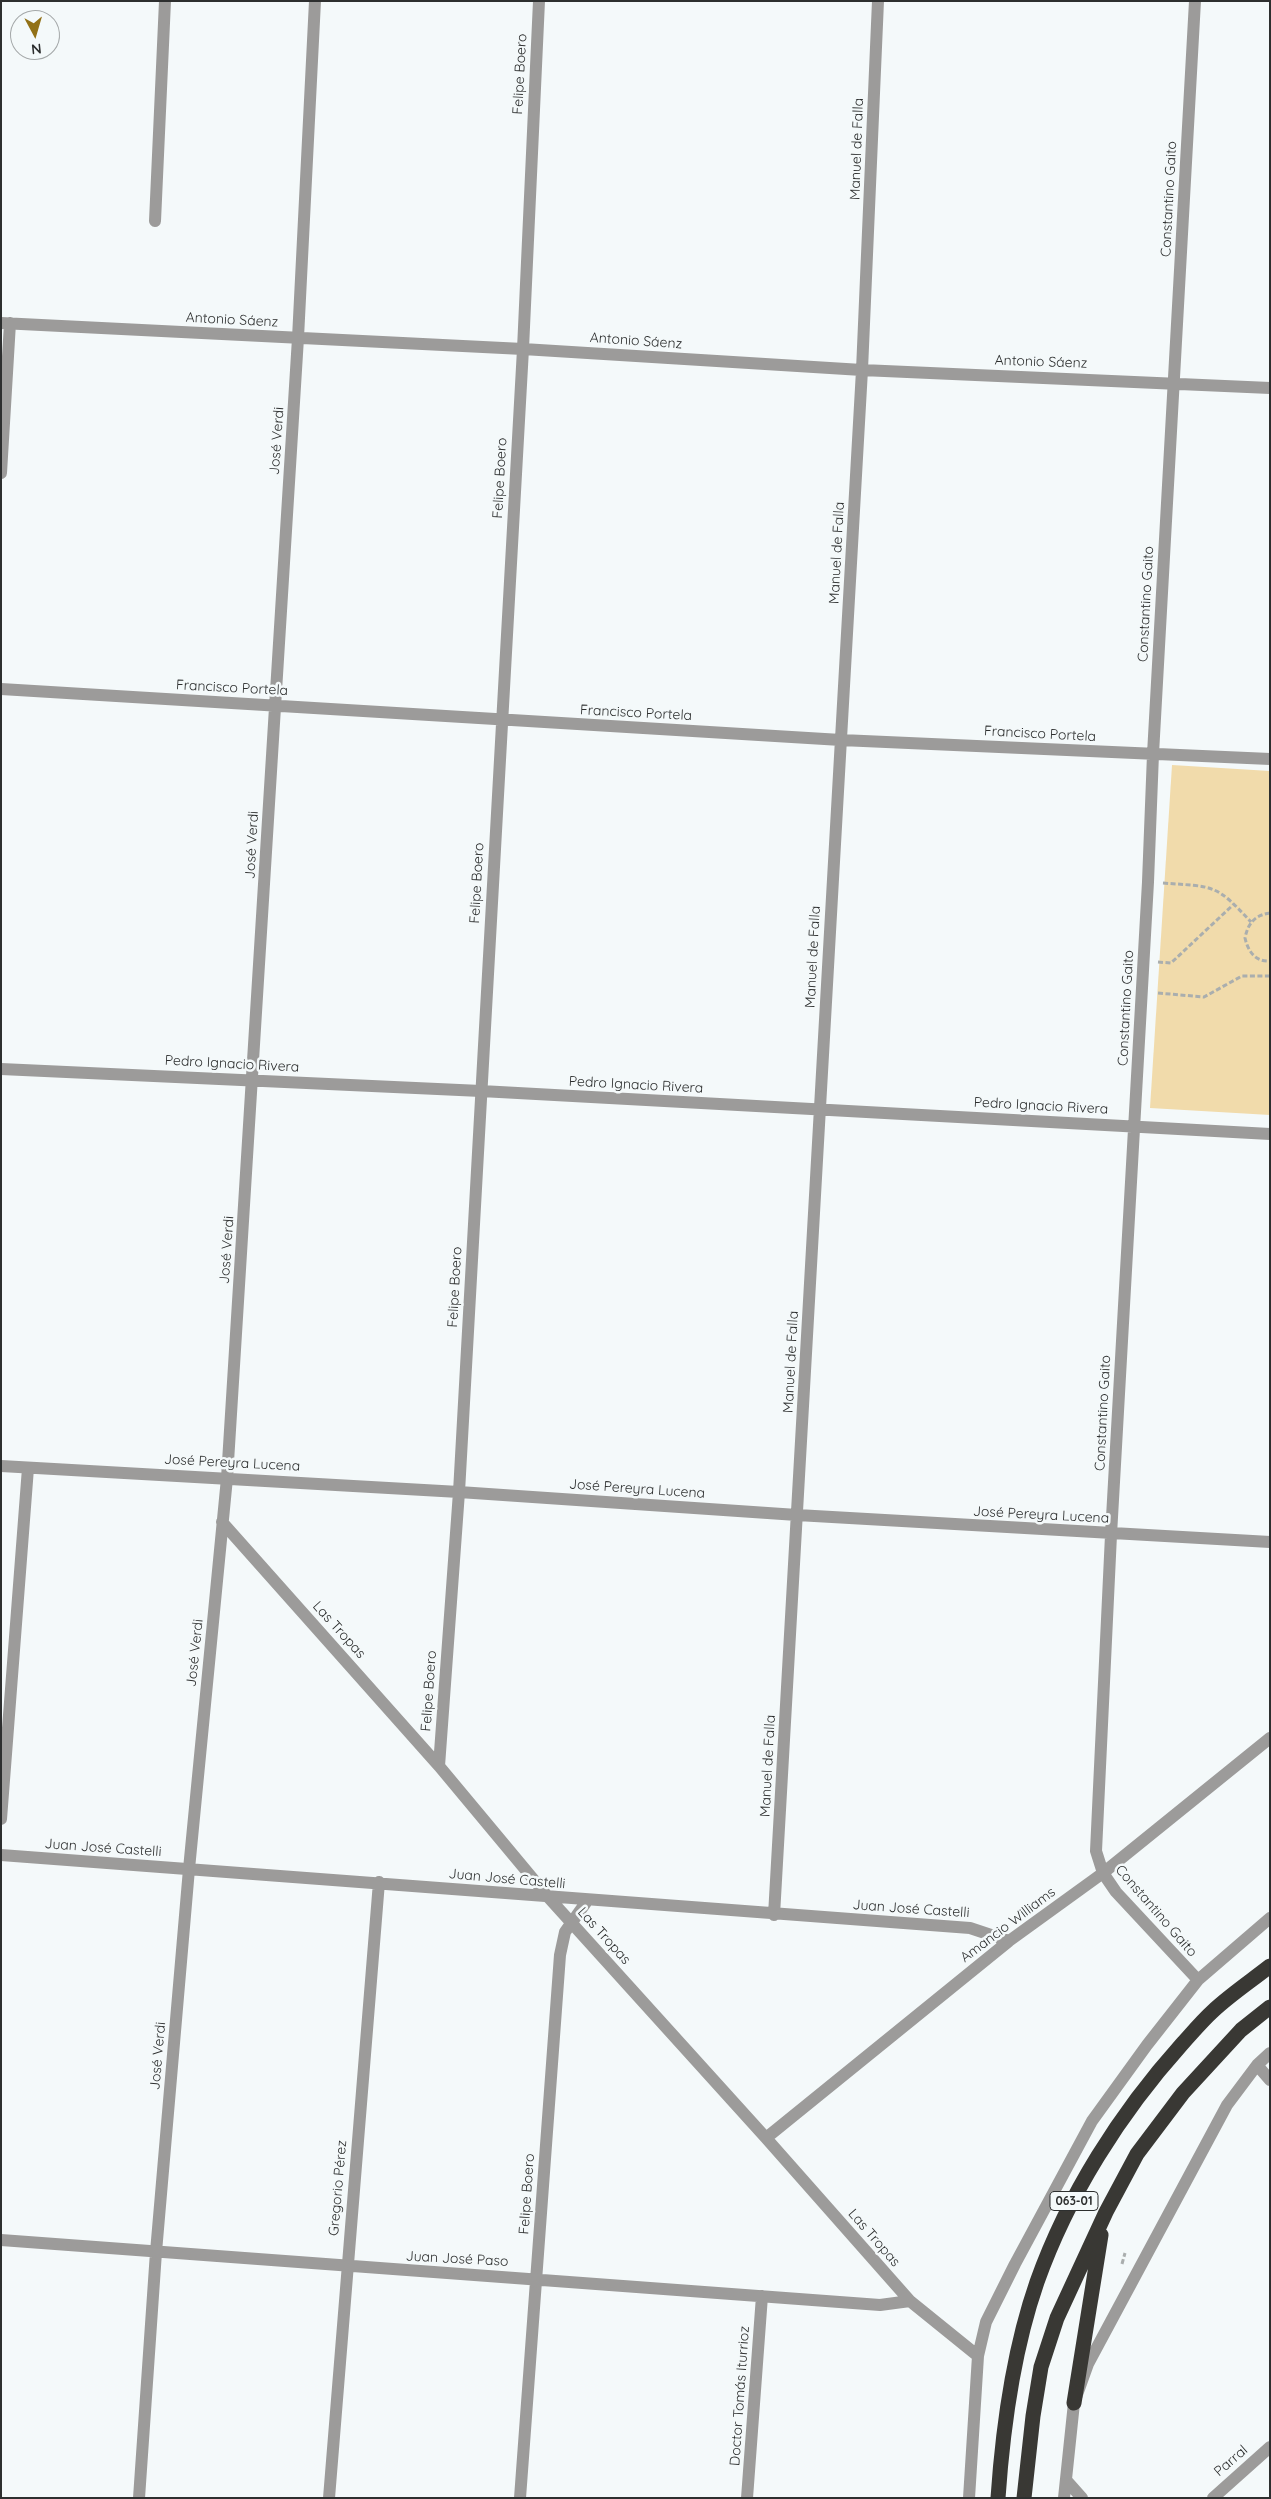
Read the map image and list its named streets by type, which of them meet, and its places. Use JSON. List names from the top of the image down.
{
  "streets": {
    "highway": ["063-01"],
    "street": [
      "Felipe Boero",
      "Manuel de Falla",
      "Constantino Gaito",
      "Antonio Sáenz",
      "José Verdi",
      "Francisco Portela",
      "Pedro Ignacio Rivera",
      "José Pereyra Lucena",
      "Las Tropas",
      "Juan José Castelli",
      "Amancio Williams",
      "Gregorio Pérez",
      "Juan José Paso",
      "Doctor Tomás Iturrioz",
      "Parral"
    ]
  },
  "crossings": [
    ["Felipe Boero", "Antonio Sáenz"],
    ["Felipe Boero", "Francisco Portela"],
    ["Felipe Boero", "Pedro Ignacio Rivera"],
    ["Felipe Boero", "José Pereyra Lucena"],
    ["Felipe Boero", "Las Tropas"],
    ["Felipe Boero", "Juan José Castelli"],
    ["Felipe Boero", "Juan José Paso"],
    ["Manuel de Falla", "Antonio Sáenz"],
    ["Manuel de Falla", "Francisco Portela"],
    ["Manuel de Falla", "Pedro Ignacio Rivera"],
    ["Manuel de Falla", "José Pereyra Lucena"],
    ["Manuel de Falla", "Juan José Castelli"],
    ["Constantino Gaito", "Antonio Sáenz"],
    ["Constantino Gaito", "Francisco Portela"],
    ["Constantino Gaito", "Pedro Ignacio Rivera"],
    ["Constantino Gaito", "José Pereyra Lucena"],
    ["Constantino Gaito", "Amancio Williams"],
    ["Antonio Sáenz", "José Verdi"],
    ["José Verdi", "Francisco Portela"],
    ["José Verdi", "Pedro Ignacio Rivera"],
    ["José Verdi", "José Pereyra Lucena"],
    ["José Verdi", "Las Tropas"],
    ["José Verdi", "Juan José Castelli"],
    ["José Verdi", "Juan José Paso"],
    ["Las Tropas", "Juan José Castelli"],
    ["Las Tropas", "Amancio Williams"],
    ["Las Tropas", "Juan José Paso"],
    ["Juan José Castelli", "Amancio Williams"],
    ["Juan José Castelli", "Gregorio Pérez"],
    ["Gregorio Pérez", "Juan José Paso"],
    ["Juan José Paso", "Doctor Tomás Iturrioz"]
  ],
  "north": "bottom"
}
